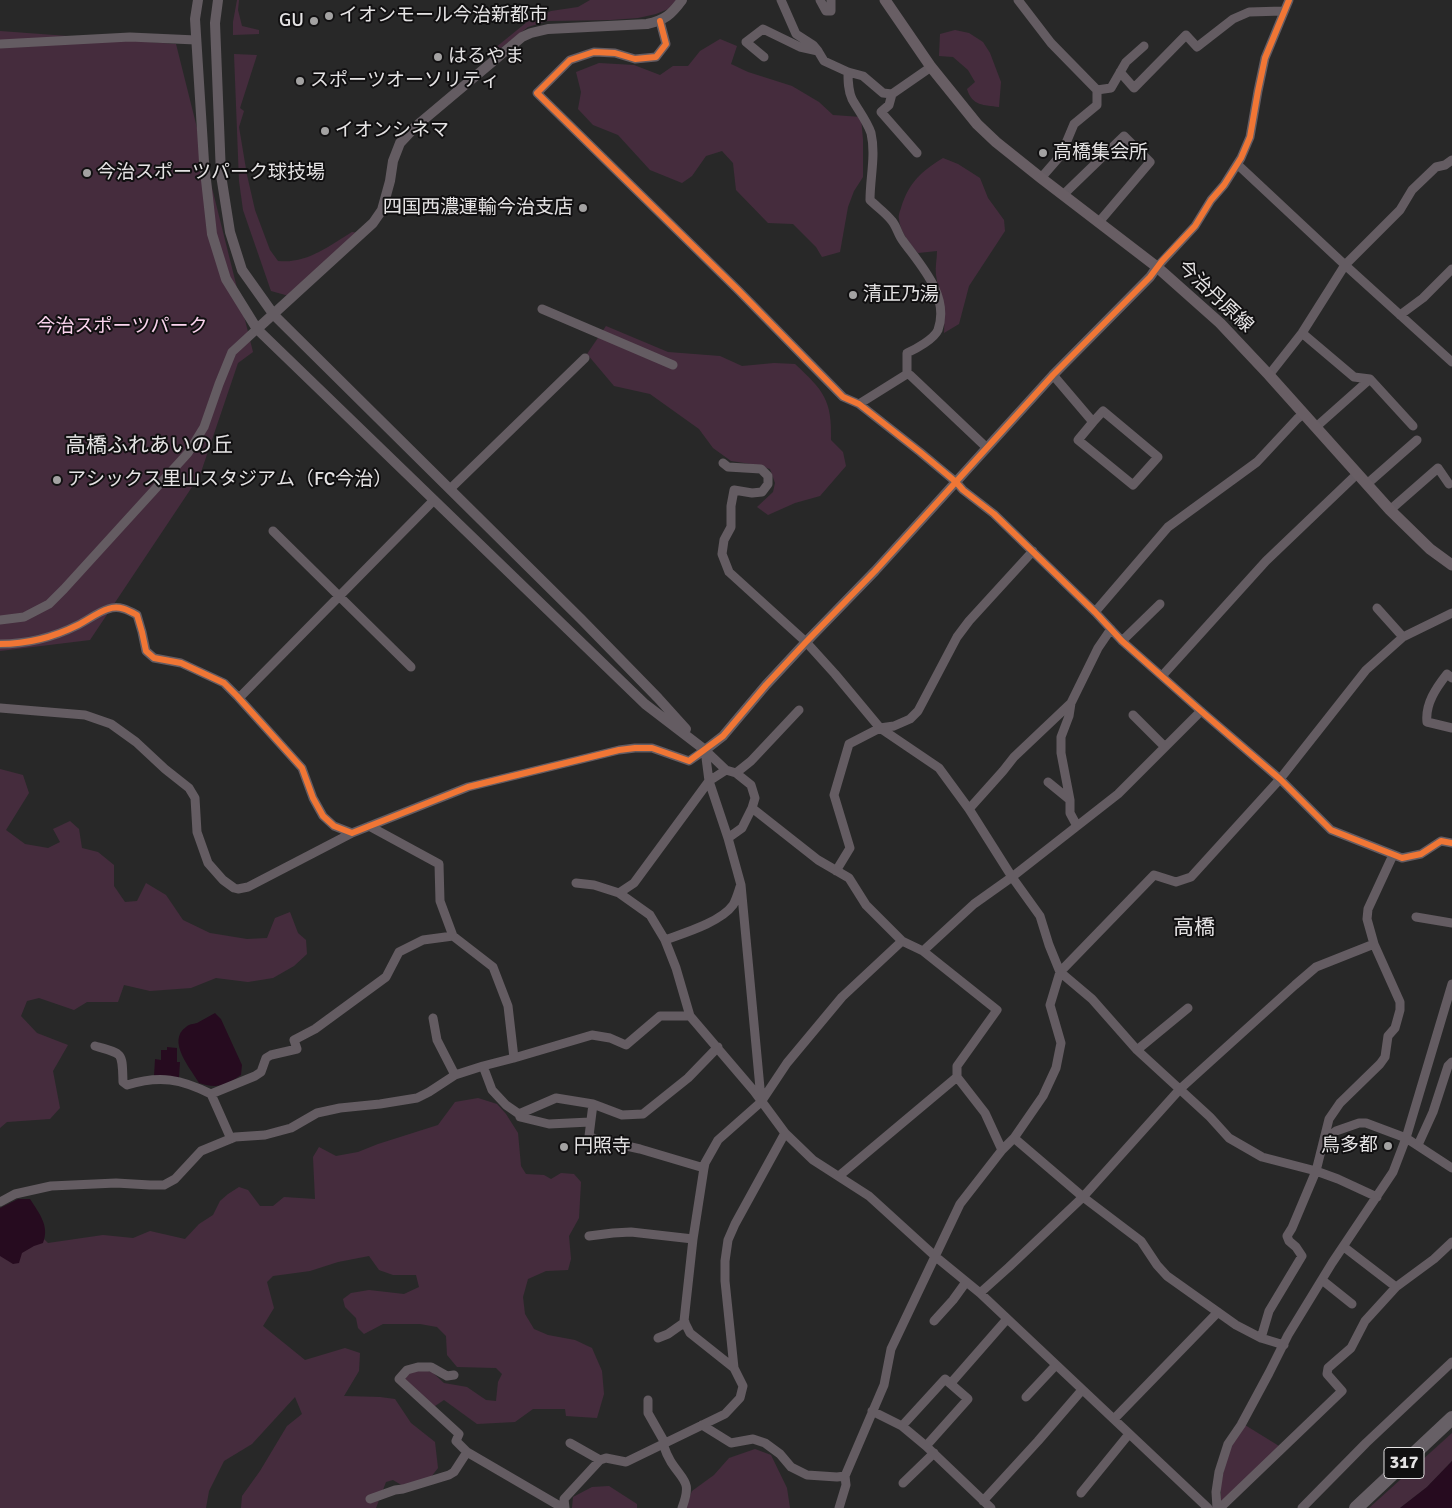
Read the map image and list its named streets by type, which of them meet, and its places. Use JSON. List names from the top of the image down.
{
  "streets": {
    "highway": ["317"],
    "main road": ["今治丹原線"]
  },
  "districts": ["高橋ふれあいの丘", "高橋"],
  "parks": ["今治スポーツパーク"],
  "places": [
    "イオンモール今治新都市",
    "GU",
    "はるやま",
    "スポーツオーソリティ",
    "イオンシネマ",
    "高橋集会所",
    "今治スポーツパーク球技場",
    "四国西濃運輸今治支店",
    "清正乃湯",
    "アシックス里山スタジアム（FC今治）",
    "鳥多都",
    "円照寺"
  ]
}
